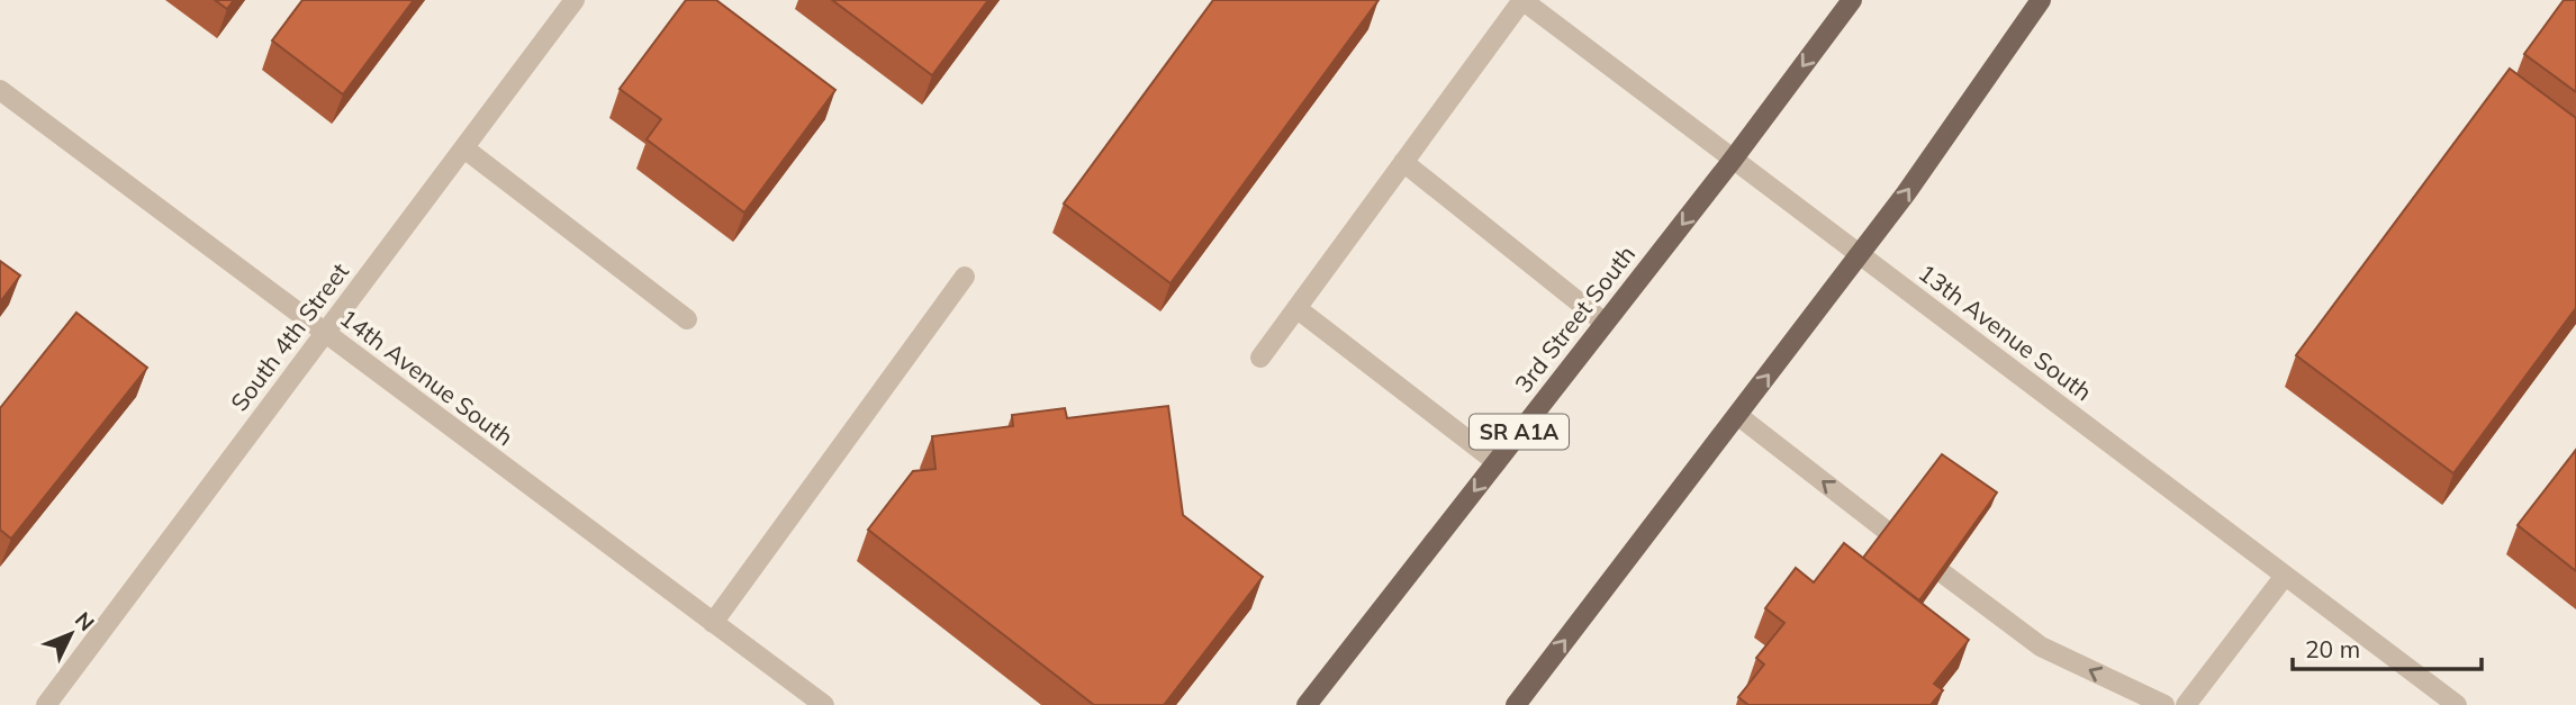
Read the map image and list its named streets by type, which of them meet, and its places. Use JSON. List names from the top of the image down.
{
  "streets": {
    "main road": ["3rd Street South", "SR A1A"],
    "street": ["13th Avenue South", "South 4th Street", "14th Avenue South"]
  },
  "crossings": [
    ["3rd Street South", "13th Avenue South"],
    ["South 4th Street", "14th Avenue South"]
  ],
  "scale_bar": "20 m",
  "north": "top right"
}
